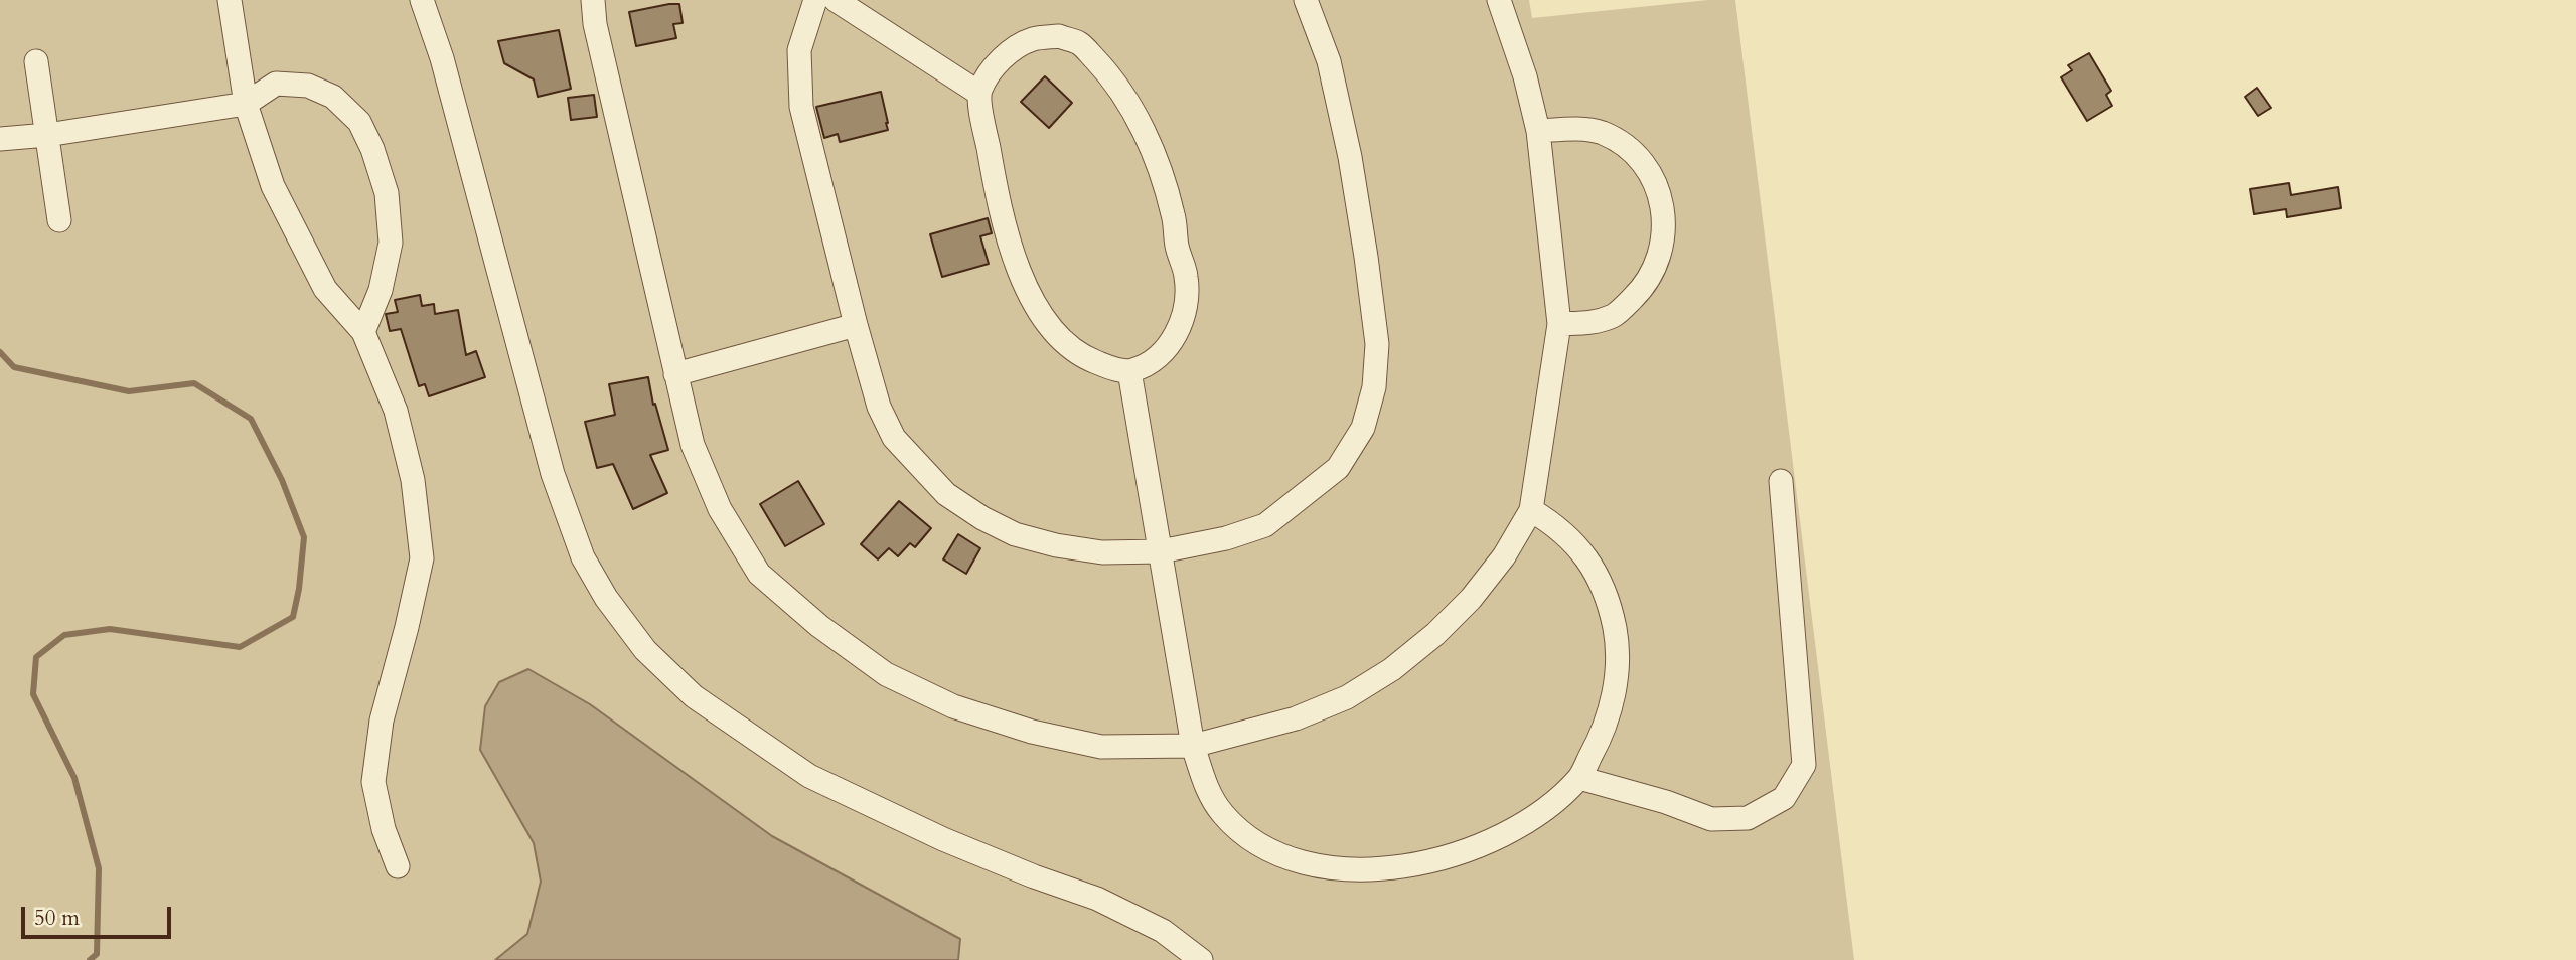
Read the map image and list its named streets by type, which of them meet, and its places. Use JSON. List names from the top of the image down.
{
  "scale_bar": "50 m"
}
